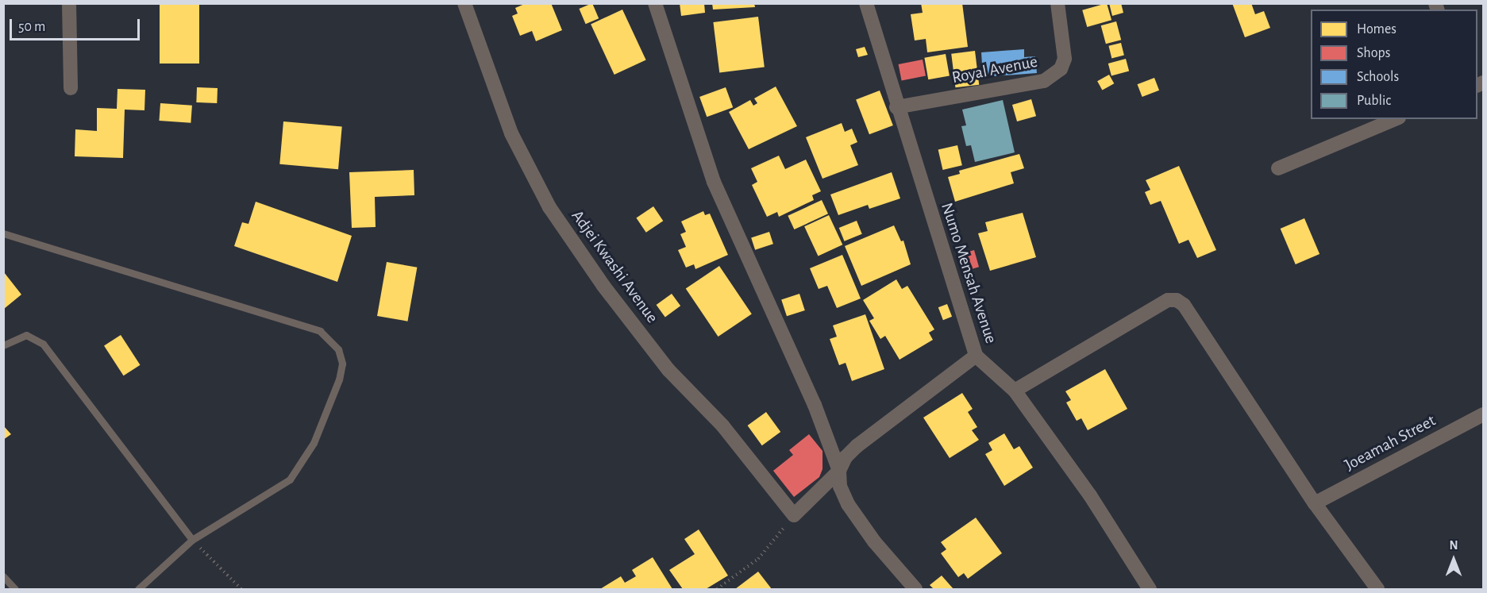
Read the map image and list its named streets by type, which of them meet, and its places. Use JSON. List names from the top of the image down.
{
  "streets": {
    "street": [
      "Royal Avenue",
      "Adjei Kwashi Avenue",
      "Numo Mensah Avenue",
      "Joeamah Street"
    ]
  },
  "crossings": [
    ["Royal Avenue", "Numo Mensah Avenue"]
  ],
  "legend": [
    "Homes",
    "Shops",
    "Schools",
    "Public"
  ],
  "scale_bar": "50 m",
  "north": "top"
}
